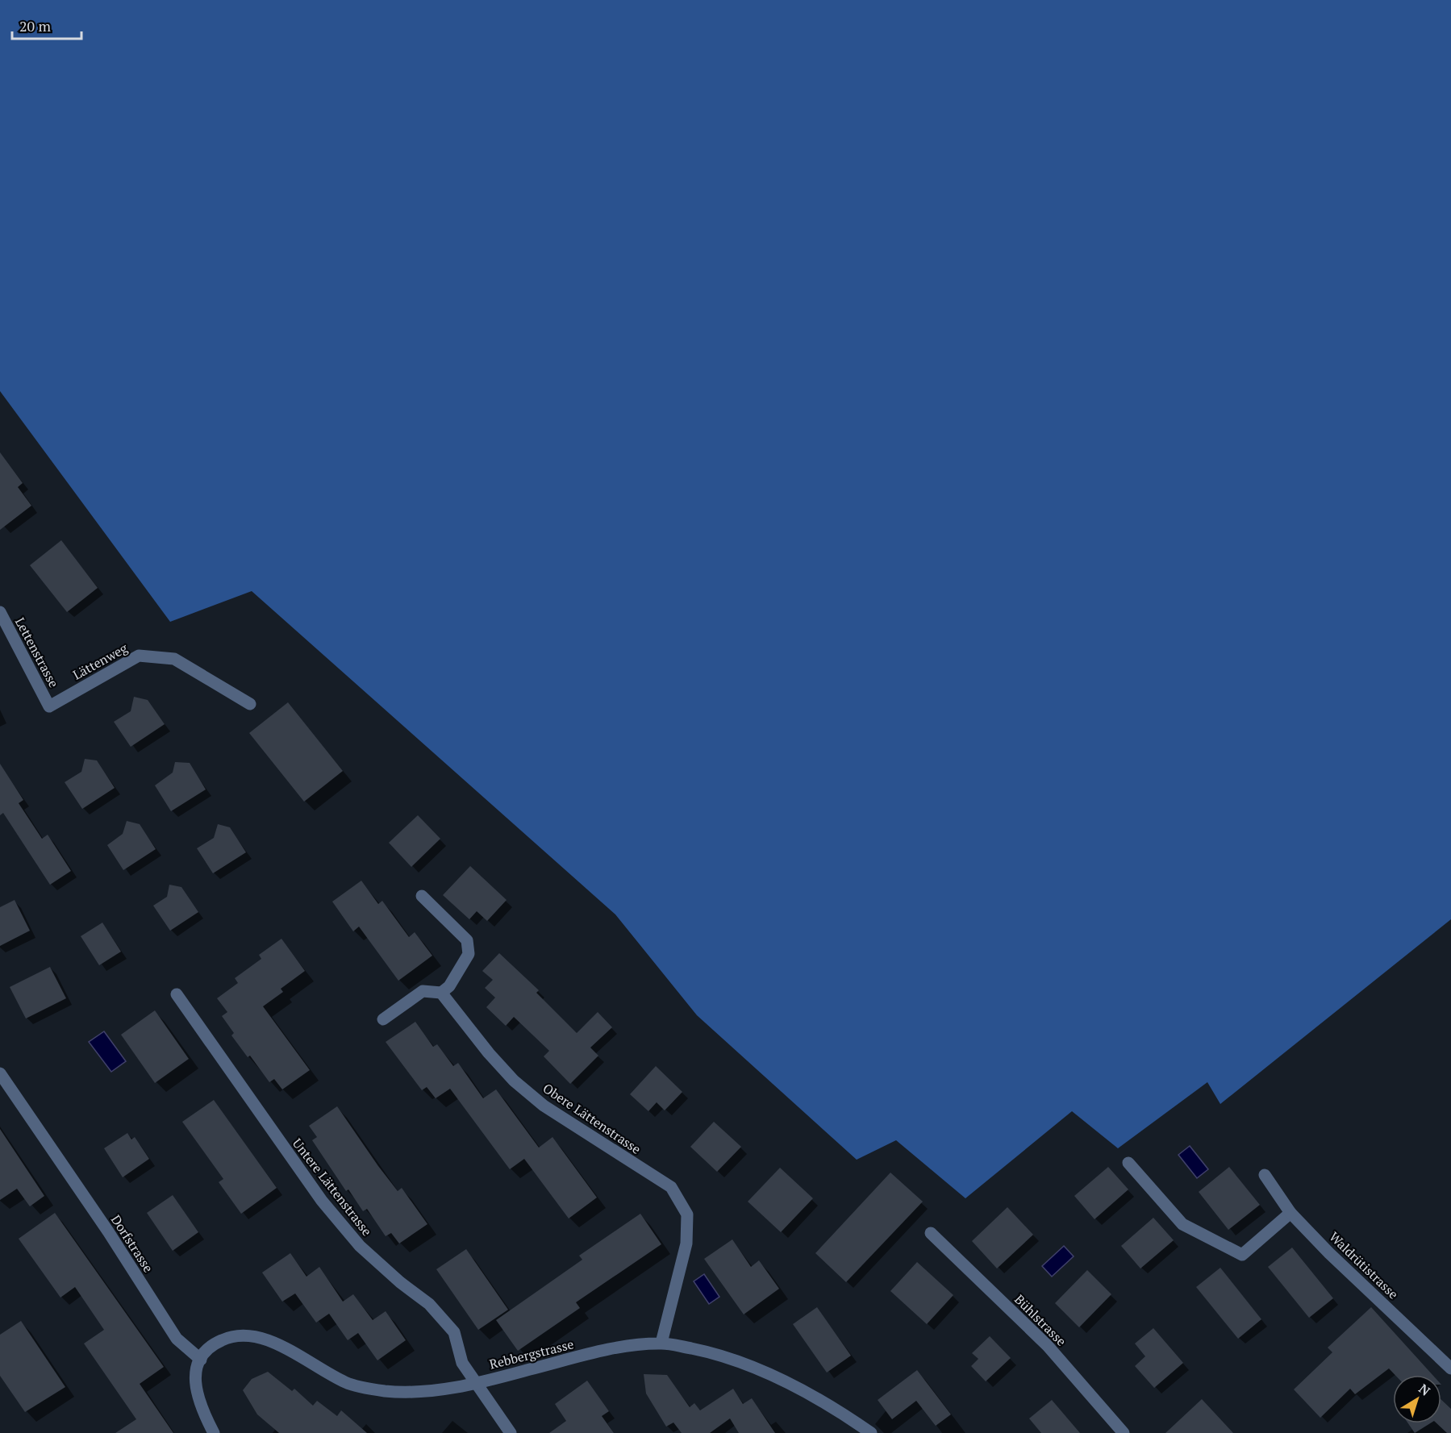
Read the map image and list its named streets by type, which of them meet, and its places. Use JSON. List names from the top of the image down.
{
  "streets": {
    "street": [
      "Lettenstrasse",
      "Lättenweg",
      "Obere Lättenstrasse",
      "Untere Lättenstrasse",
      "Dorfstrasse",
      "Waldrütistrasse",
      "Bühlstrasse",
      "Rebbergstrasse"
    ]
  },
  "crossings": [
    ["Lettenstrasse", "Lättenweg"],
    ["Obere Lättenstrasse", "Rebbergstrasse"],
    ["Untere Lättenstrasse", "Rebbergstrasse"],
    ["Dorfstrasse", "Rebbergstrasse"]
  ],
  "scale_bar": "20 m",
  "north": "top right"
}
